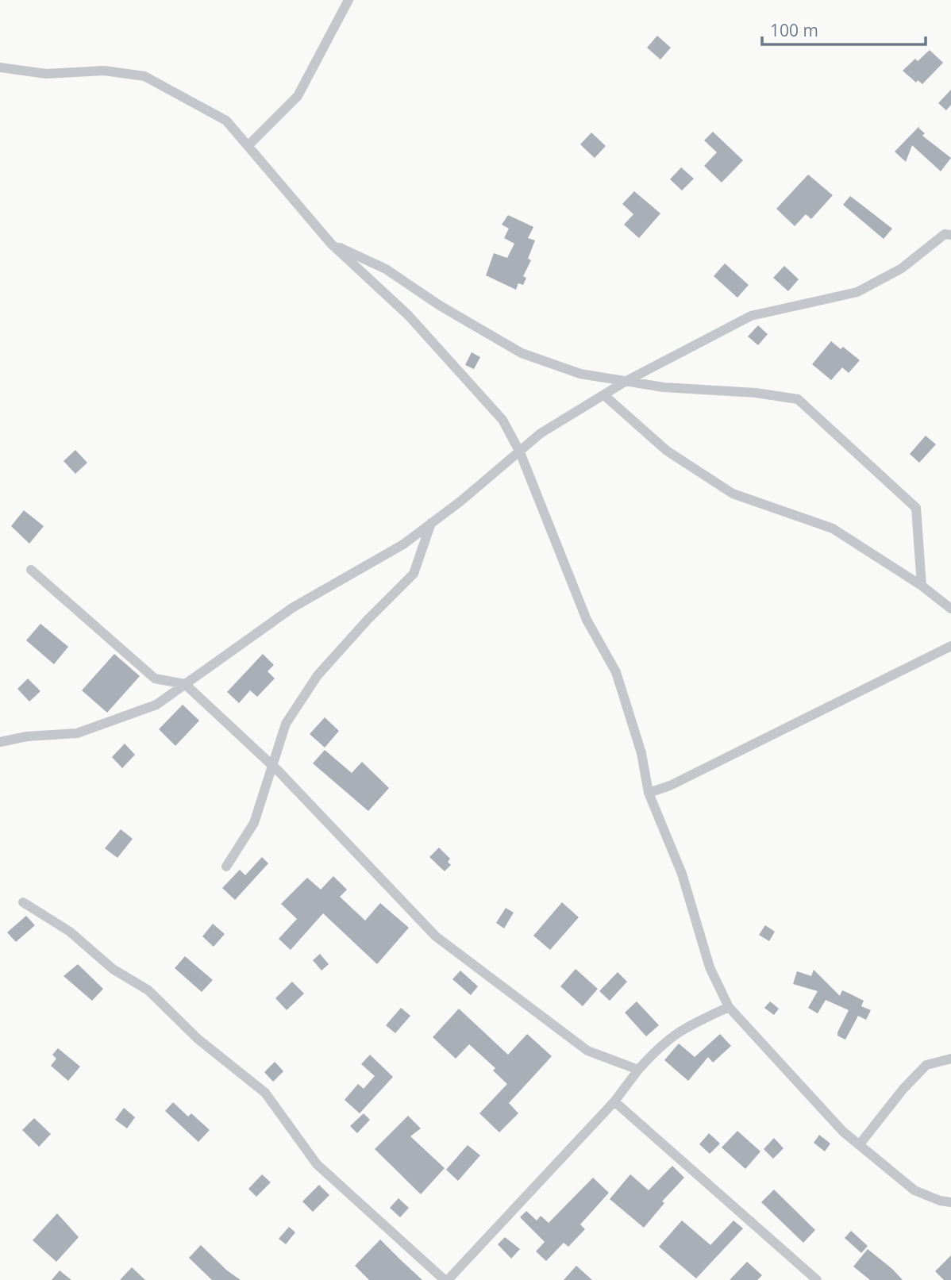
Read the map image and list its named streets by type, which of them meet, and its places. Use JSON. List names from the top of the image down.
{
  "scale_bar": "100 m"
}
